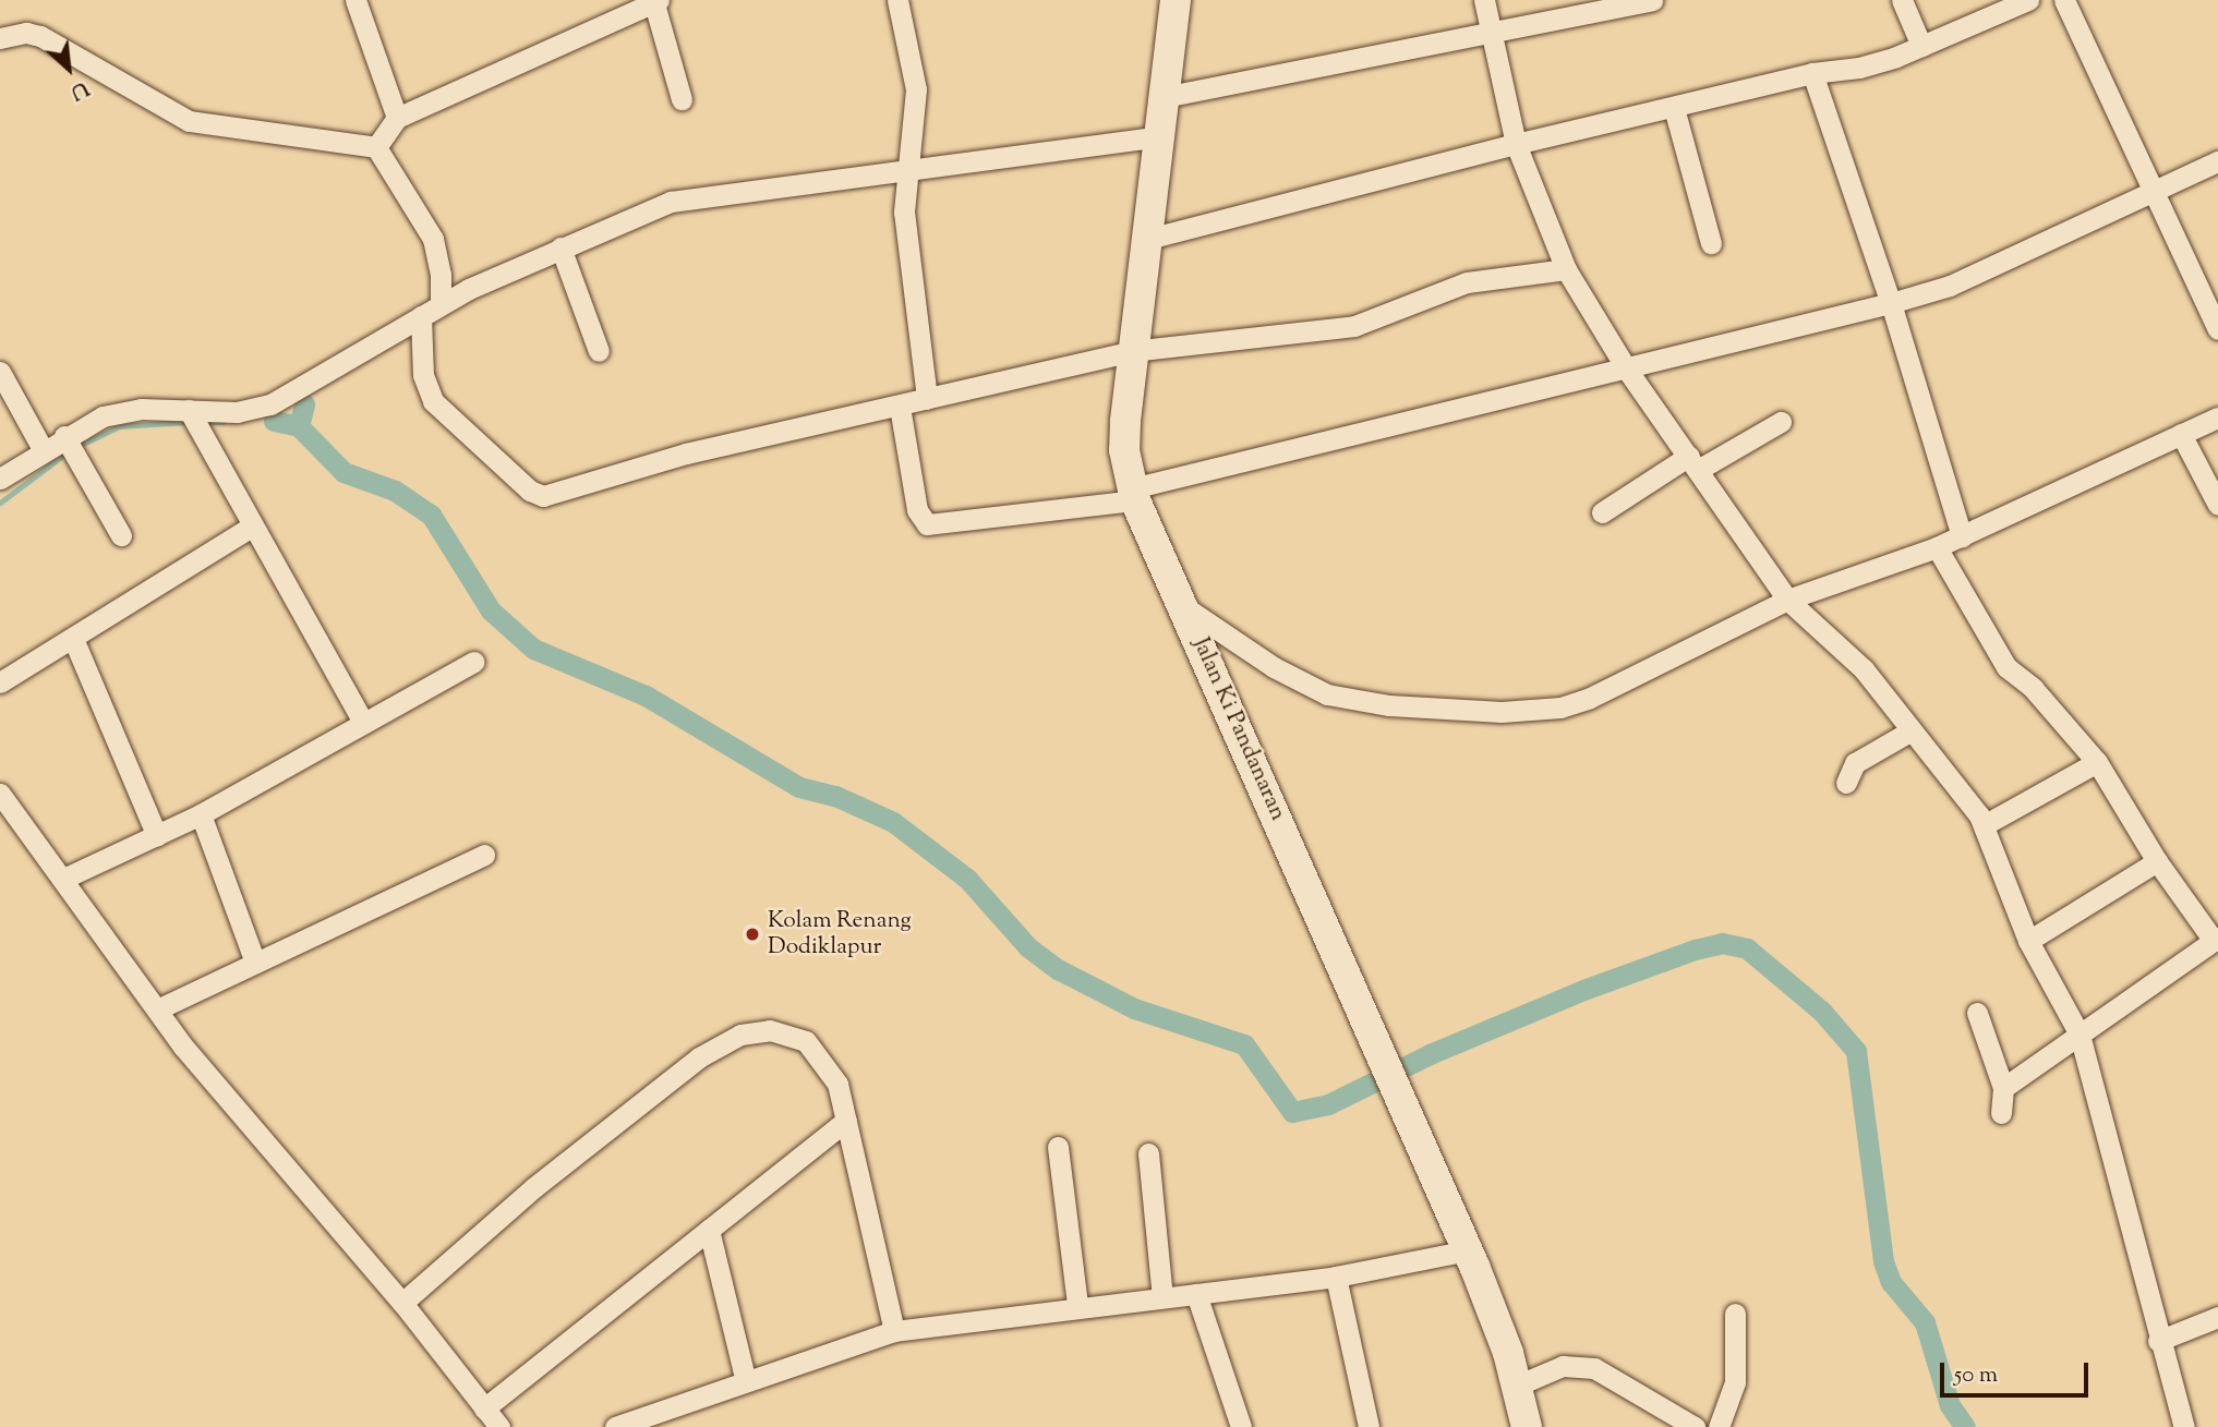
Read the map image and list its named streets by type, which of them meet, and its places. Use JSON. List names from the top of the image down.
{
  "streets": {
    "main road": ["Jalan Ki Pandanaran"]
  },
  "places": ["Kolam Renang Dodiklapur"],
  "scale_bar": "50 m",
  "north": "bottom right"
}
